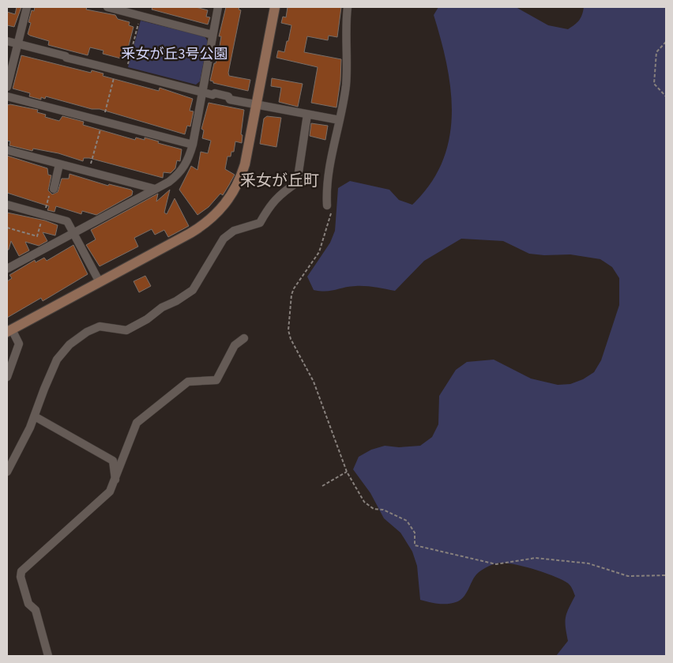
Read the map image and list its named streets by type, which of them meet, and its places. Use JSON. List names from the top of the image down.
{
  "districts": ["釆女が丘町"],
  "parks": ["釆女が丘3号公園"]
}
